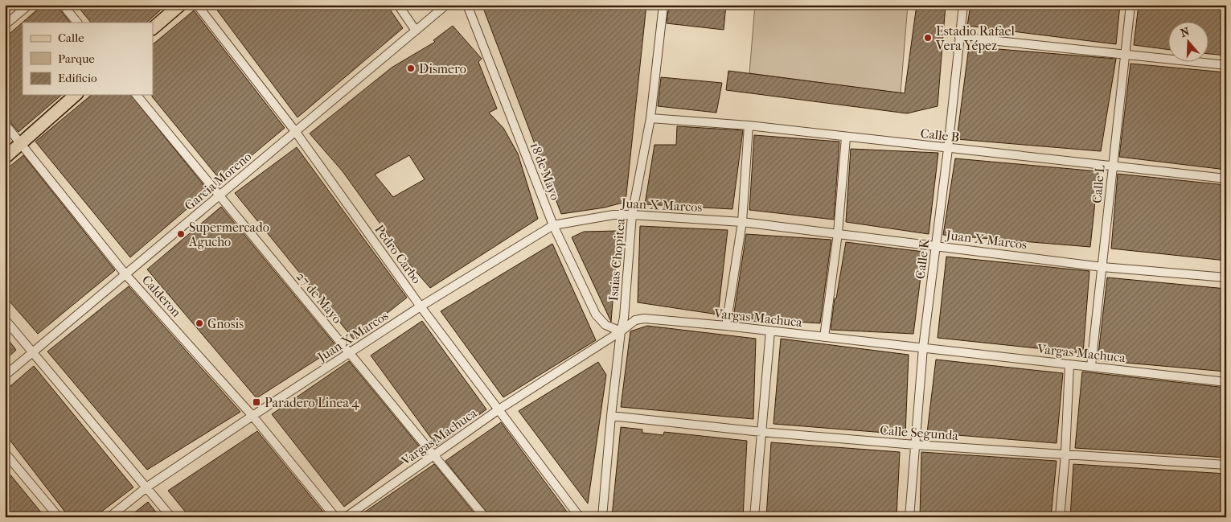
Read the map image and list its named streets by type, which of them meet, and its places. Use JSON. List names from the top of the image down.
{
  "streets": {
    "street": [
      "Calle B",
      "18 de Mayo",
      "Garcia Moreno",
      "Calle L",
      "Juan X Marcos",
      "Pedro Carbo",
      "Calle K",
      "Isaias Chopitea",
      "Calderon",
      "27 de Mayo",
      "Vargas Machuca",
      "Calle Segunda"
    ]
  },
  "crossings": [
    ["Calle B", "Calle L"],
    ["Calle B", "Calle K"],
    ["Calle B", "Isaias Chopitea"],
    ["18 de Mayo", "Juan X Marcos"],
    ["18 de Mayo", "Isaias Chopitea"],
    ["18 de Mayo", "Vargas Machuca"],
    ["Garcia Moreno", "Pedro Carbo"],
    ["Garcia Moreno", "Calderon"],
    ["Garcia Moreno", "27 de Mayo"],
    ["Calle L", "Juan X Marcos"],
    ["Calle L", "Vargas Machuca"],
    ["Juan X Marcos", "Pedro Carbo"],
    ["Juan X Marcos", "Calle K"],
    ["Juan X Marcos", "Isaias Chopitea"],
    ["Juan X Marcos", "Calderon"],
    ["Juan X Marcos", "27 de Mayo"],
    ["Pedro Carbo", "Vargas Machuca"],
    ["Calle K", "Vargas Machuca"],
    ["Calle K", "Calle Segunda"],
    ["Isaias Chopitea", "Vargas Machuca"],
    ["Isaias Chopitea", "Calle Segunda"],
    ["27 de Mayo", "Vargas Machuca"]
  ],
  "places": {
    "other": [
      "Estadio Rafael Vera Yépez",
      "Dismero",
      "Supermercado Agucho",
      "Gnosis"
    ],
    "transit": ["Paradero Linea 4"]
  },
  "legend": ["Calle", "Parque", "Edificio"],
  "north": "top"
}
